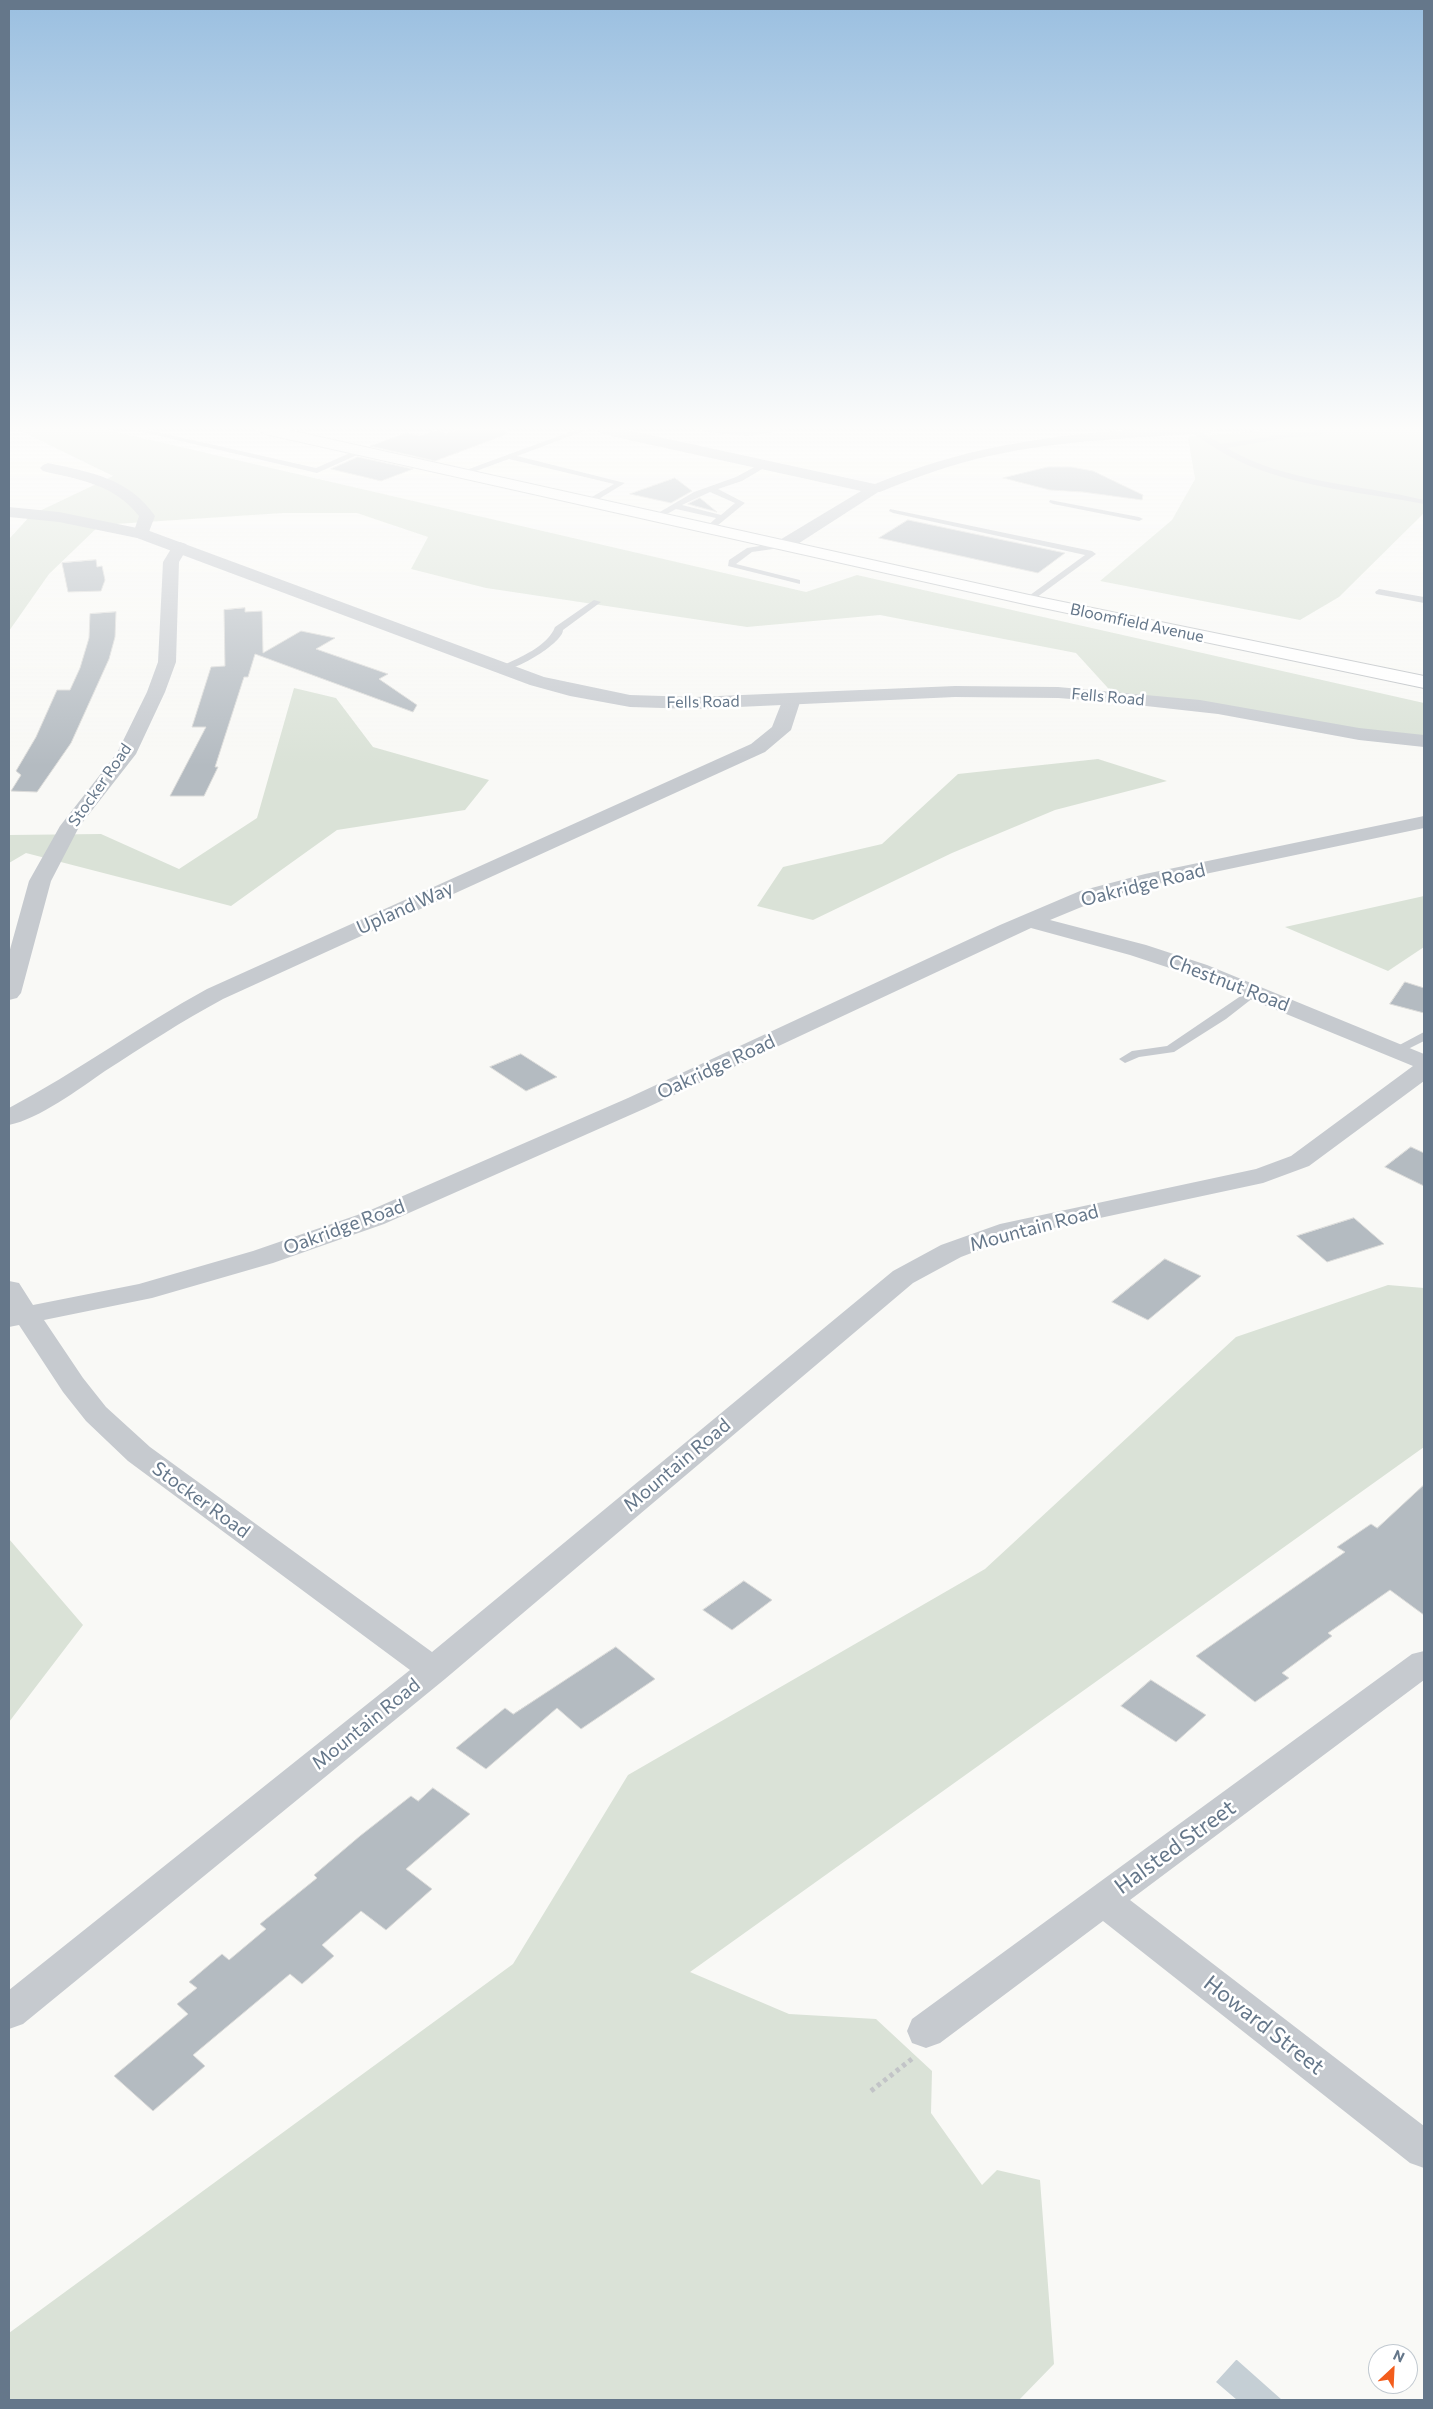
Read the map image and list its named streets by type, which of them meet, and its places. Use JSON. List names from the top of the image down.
{
  "streets": {
    "main road": ["Bloomfield Avenue"],
    "street": [
      "Fells Road",
      "Stocker Road",
      "Oakridge Road",
      "Upland Way",
      "Chestnut Road",
      "Mountain Road",
      "Halsted Street",
      "Howard Street"
    ]
  },
  "crossings": [
    ["Fells Road", "Stocker Road"],
    ["Fells Road", "Upland Way"],
    ["Stocker Road", "Oakridge Road"],
    ["Stocker Road", "Mountain Road"],
    ["Oakridge Road", "Chestnut Road"],
    ["Halsted Street", "Howard Street"]
  ],
  "north": "top right"
}
